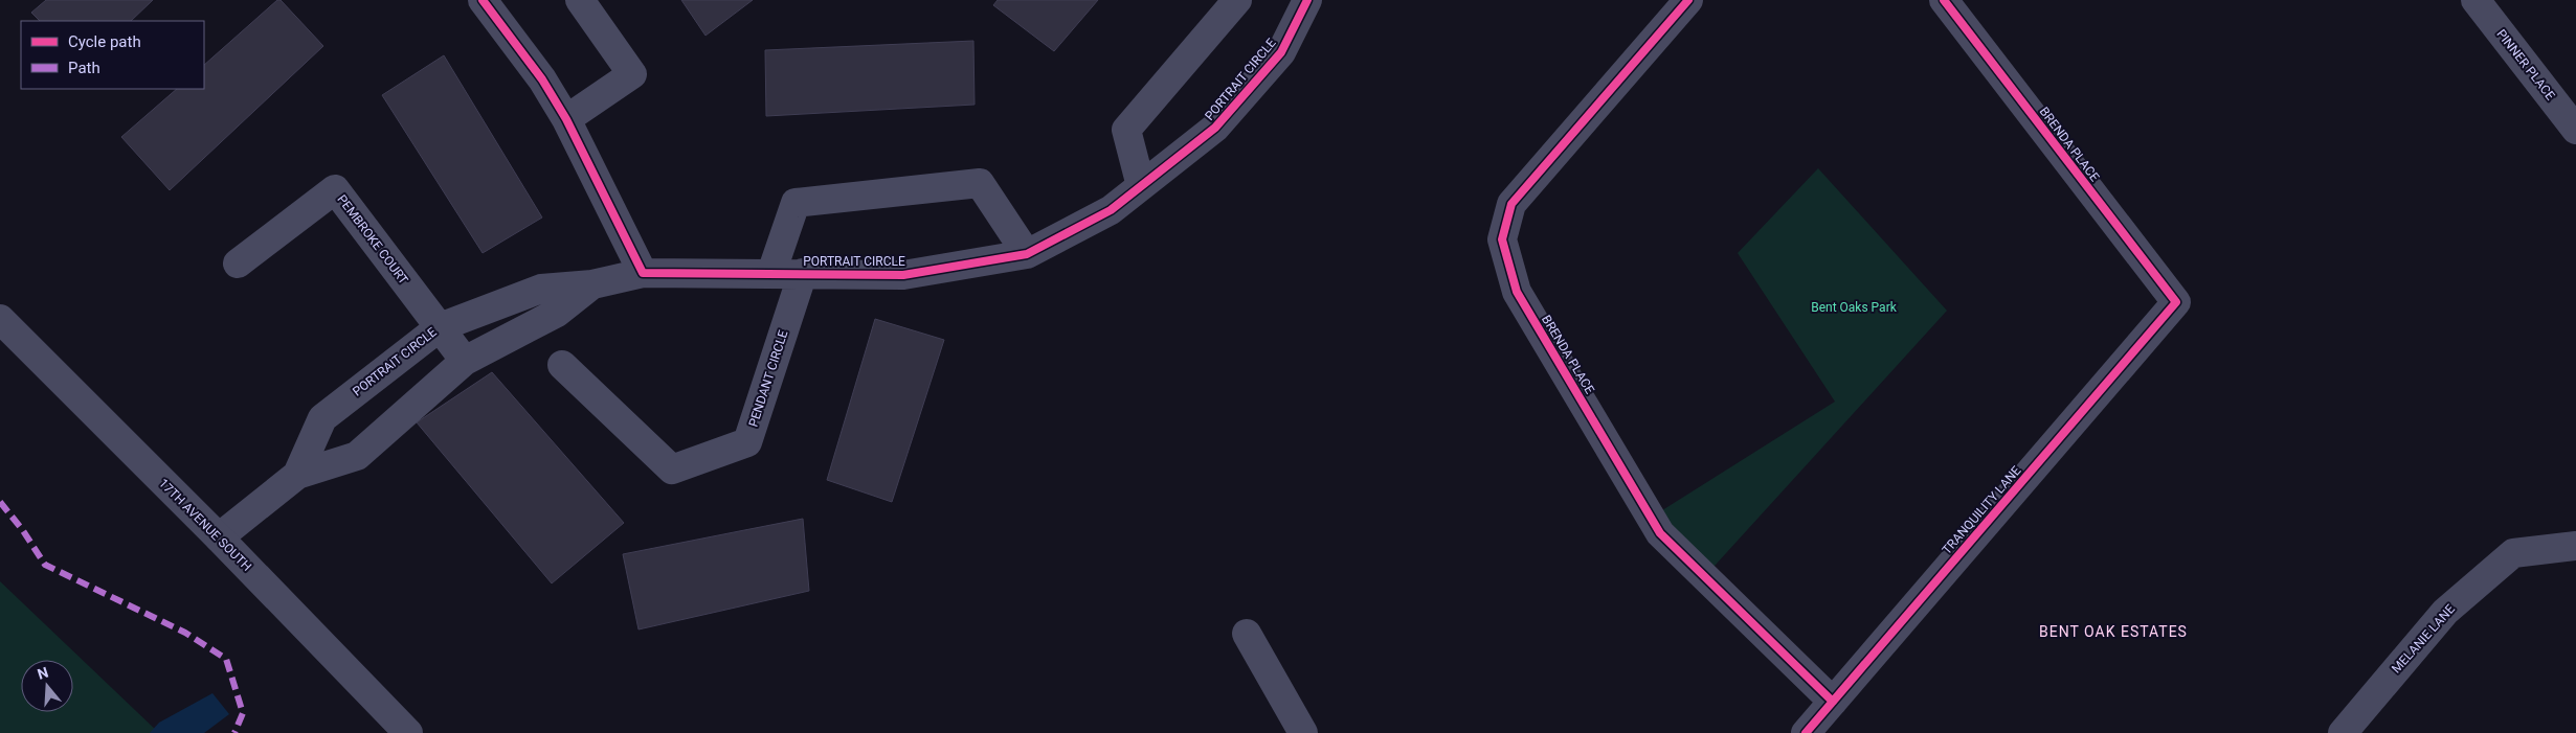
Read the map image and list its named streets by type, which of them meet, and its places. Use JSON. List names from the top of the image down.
{
  "streets": {
    "street": [
      "PINNER PLACE",
      "PORTRAIT CIRCLE",
      "BRENDA PLACE",
      "PEMBROKE COURT",
      "PENDANT CIRCLE",
      "TRANQUILITY LANE",
      "17TH AVENUE SOUTH",
      "MELANIE LANE"
    ]
  },
  "crossings": [
    ["PORTRAIT CIRCLE", "PEMBROKE COURT"],
    ["PORTRAIT CIRCLE", "PENDANT CIRCLE"],
    ["PORTRAIT CIRCLE", "17TH AVENUE SOUTH"],
    ["BRENDA PLACE", "TRANQUILITY LANE"]
  ],
  "districts": ["BENT OAK ESTATES"],
  "parks": ["Bent Oaks Park"],
  "legend": ["Cycle path", "Path"],
  "north": "top"
}
